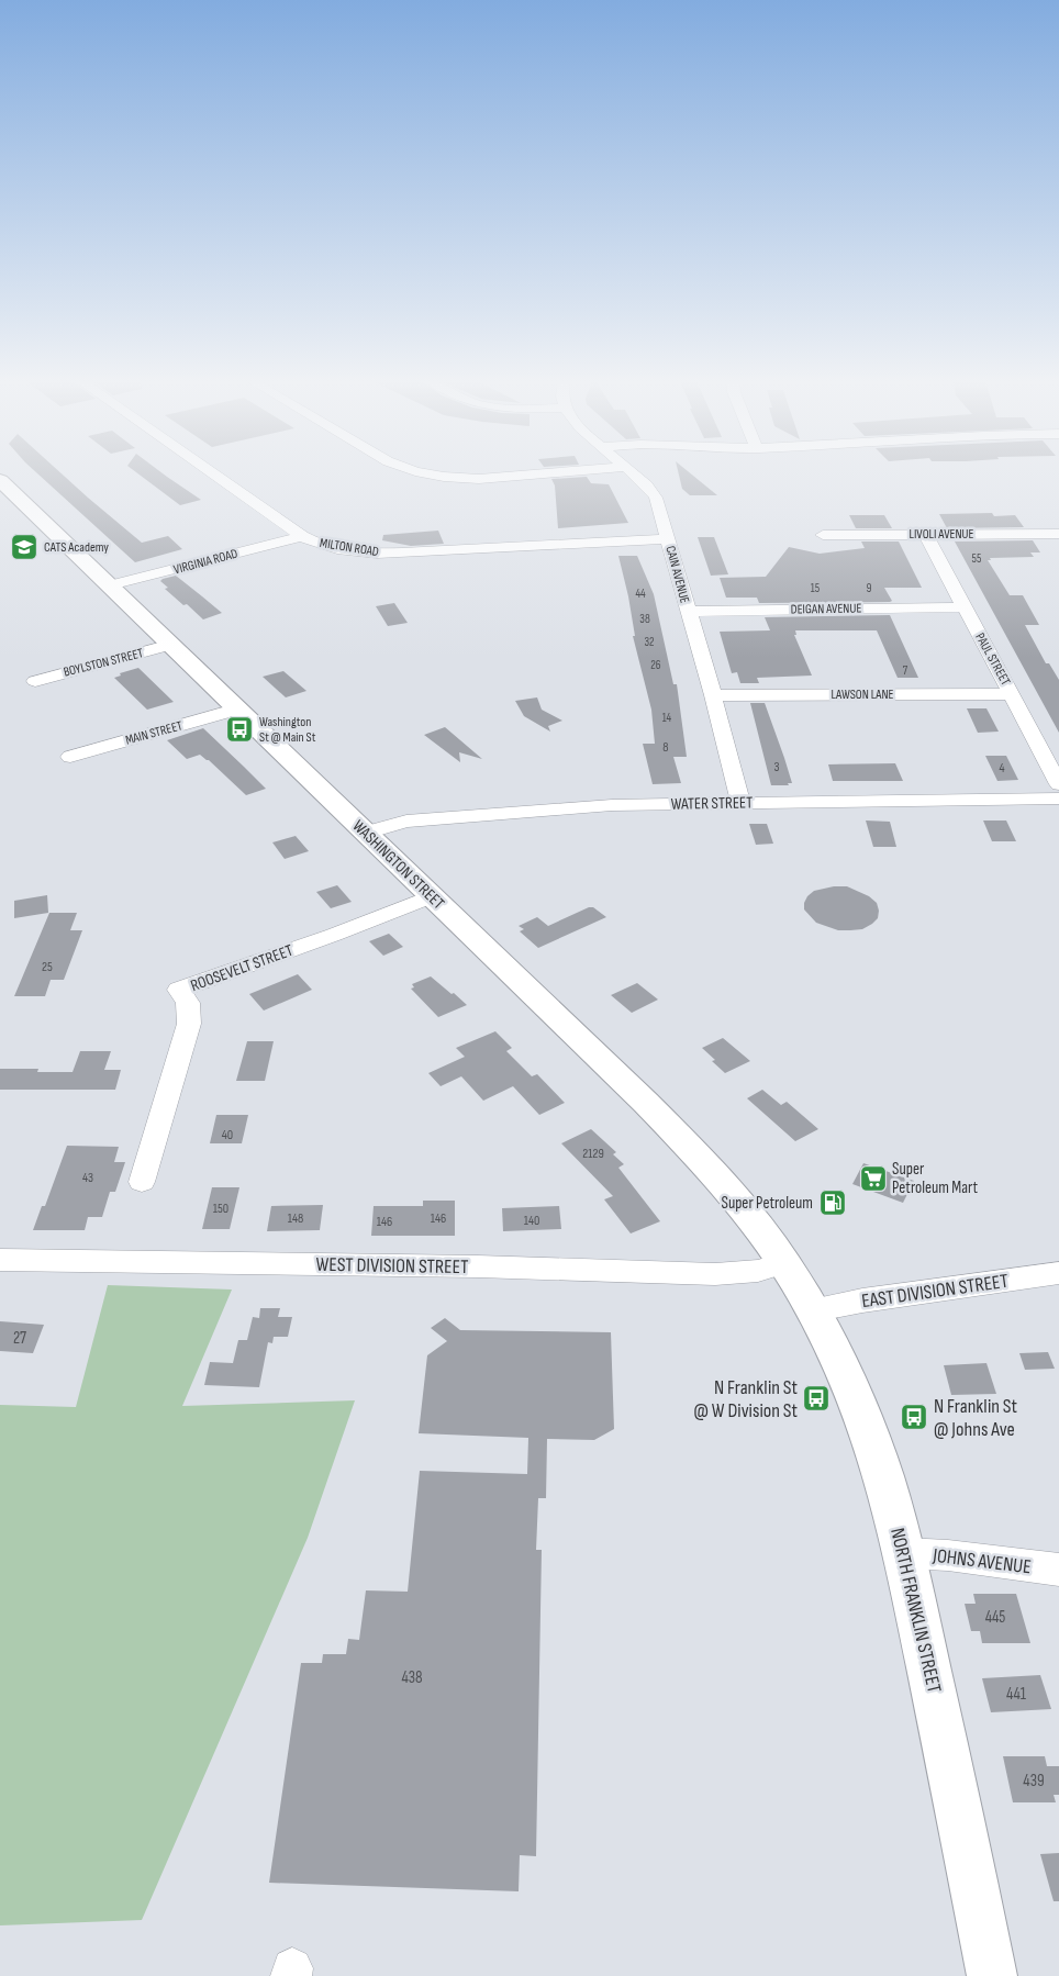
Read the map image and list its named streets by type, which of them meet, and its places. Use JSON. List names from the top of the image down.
{
  "streets": {
    "main road": ["WASHINGTON STREET", "NORTH FRANKLIN STREET"],
    "street": [
      "LIVOLI AVENUE",
      "MILTON ROAD",
      "VIRGINIA ROAD",
      "CAIN AVENUE",
      "DEIGAN AVENUE",
      "PAUL STREET",
      "BOYLSTON STREET",
      "LAWSON LANE",
      "MAIN STREET",
      "WATER STREET",
      "ROOSEVELT STREET",
      "WEST DIVISION STREET",
      "EAST DIVISION STREET",
      "JOHNS AVENUE"
    ]
  },
  "crossings": [
    ["LIVOLI AVENUE", "PAUL STREET"],
    ["MILTON ROAD", "VIRGINIA ROAD"],
    ["MILTON ROAD", "CAIN AVENUE"],
    ["VIRGINIA ROAD", "WASHINGTON STREET"],
    ["CAIN AVENUE", "DEIGAN AVENUE"],
    ["CAIN AVENUE", "LAWSON LANE"],
    ["CAIN AVENUE", "WATER STREET"],
    ["DEIGAN AVENUE", "PAUL STREET"],
    ["PAUL STREET", "LAWSON LANE"],
    ["BOYLSTON STREET", "WASHINGTON STREET"],
    ["MAIN STREET", "WASHINGTON STREET"],
    ["WATER STREET", "WASHINGTON STREET"],
    ["WASHINGTON STREET", "ROOSEVELT STREET"],
    ["WASHINGTON STREET", "WEST DIVISION STREET"],
    ["WASHINGTON STREET", "NORTH FRANKLIN STREET"],
    ["WEST DIVISION STREET", "NORTH FRANKLIN STREET"],
    ["EAST DIVISION STREET", "NORTH FRANKLIN STREET"],
    ["JOHNS AVENUE", "NORTH FRANKLIN STREET"]
  ],
  "places": {
    "school or university": ["CATS Academy"],
    "bus stop": ["Washington St @ Main St", "N Franklin St @ W Division St", "N Franklin St @ Johns Ave"],
    "supermarket": ["Super Petroleum Mart"],
    "fuel station": ["Super Petroleum"]
  },
  "house_numbers": [
    "55",
    "15",
    "9",
    "44",
    "38",
    "32",
    "26",
    "7",
    "14",
    "8",
    "3",
    "4",
    "25",
    "40",
    "2129",
    "43",
    "150",
    "148",
    "146",
    "140",
    "146",
    "27",
    "445",
    "438",
    "441",
    "439"
  ]
}
